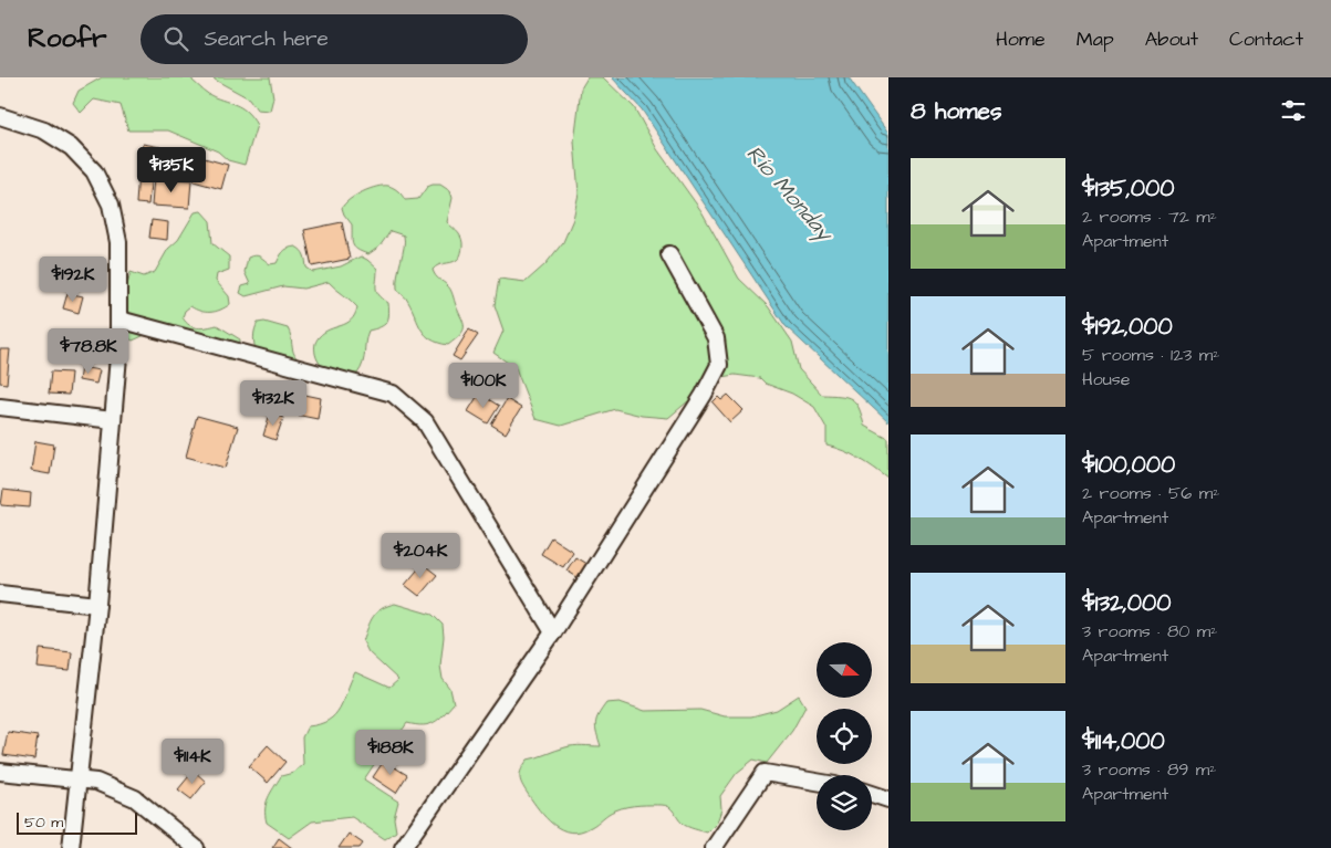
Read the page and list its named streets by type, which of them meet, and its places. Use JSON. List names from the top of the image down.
{
  "water": ["Río Monday"],
  "scale_bar": "50 m",
  "north": "right",
  "page": {
    "header": "Roofr",
    "search": "Search here",
    "nav": [
      "Home",
      "Map",
      "About",
      "Contact"
    ],
    "heading": "8 homes",
    "list": [
      {
        "name": "$135,000",
        "note": "2 rooms · 72 m² · Apartment"
      },
      {
        "name": "$192,000",
        "note": "5 rooms · 123 m² · House"
      },
      {
        "name": "$100,000",
        "note": "2 rooms · 56 m² · Apartment"
      },
      {
        "name": "$132,000",
        "note": "3 rooms · 80 m² · Apartment"
      },
      {
        "name": "$114,000",
        "note": "3 rooms · 89 m² · Apartment"
      }
    ],
    "price": [
      "$135K",
      "$192K",
      "$78.8K",
      "$100K",
      "$132K",
      "$204K",
      "$188K",
      "$114K"
    ],
    "scale": "50 m"
  }
}
